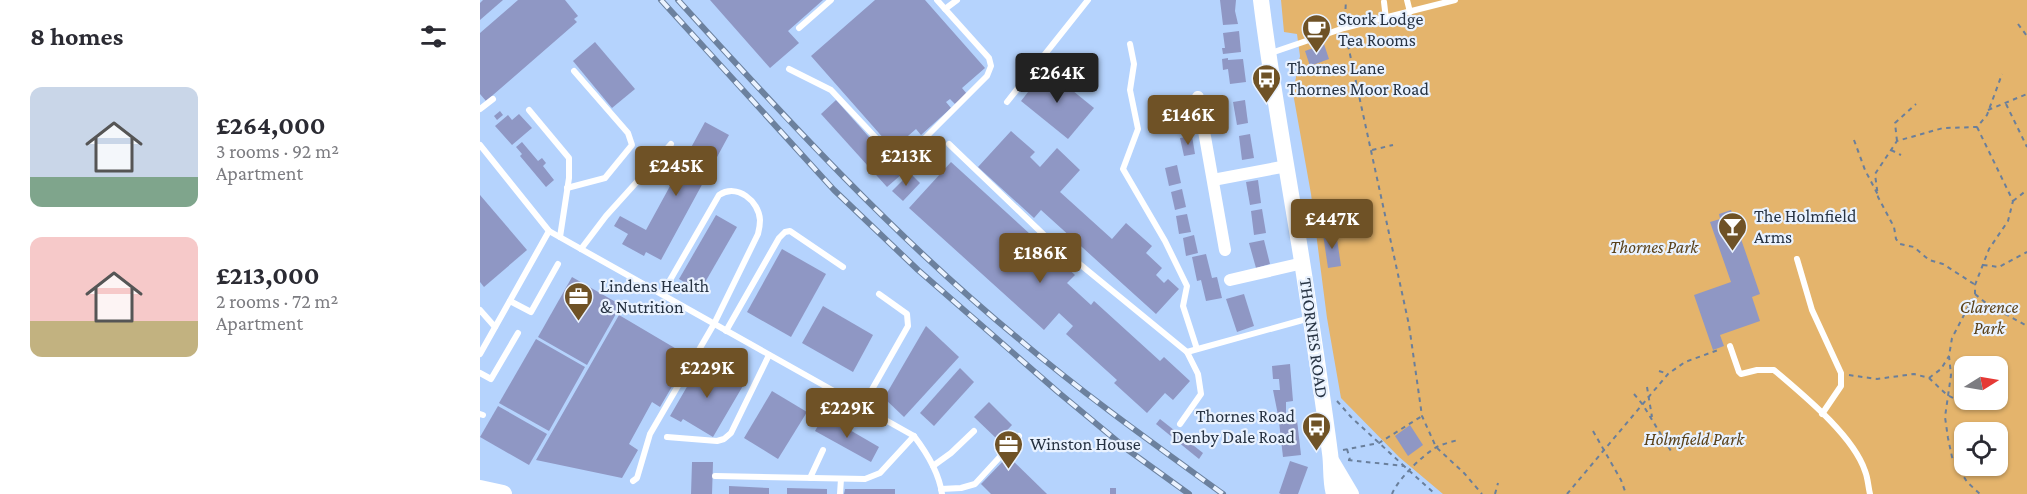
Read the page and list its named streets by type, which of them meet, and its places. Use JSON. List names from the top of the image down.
{
  "streets": {
    "main road": ["THORNES ROAD"]
  },
  "parks": ["Thornes Park", "Clarence Park", "Holmfield Park"],
  "places": {
    "cafe": ["Stork Lodge Tea Rooms"],
    "bus stop": ["Thornes Lane Thornes Moor Road", "Thornes Road Denby Dale Road"],
    "bar": ["The Holmfield Arms"],
    "office": ["Lindens Health & Nutrition", "Winston House"]
  },
  "north": "right",
  "page": {
    "heading": "8 homes",
    "price": [
      "£264K",
      "£146K",
      "£213K",
      "£245K",
      "£447K",
      "£186K",
      "£229K",
      "£229K"
    ],
    "list": [
      {
        "name": "£264,000",
        "note": "3 rooms · 92 m² · Apartment"
      },
      {
        "name": "£213,000",
        "note": "2 rooms · 72 m² · Apartment"
      }
    ]
  }
}
